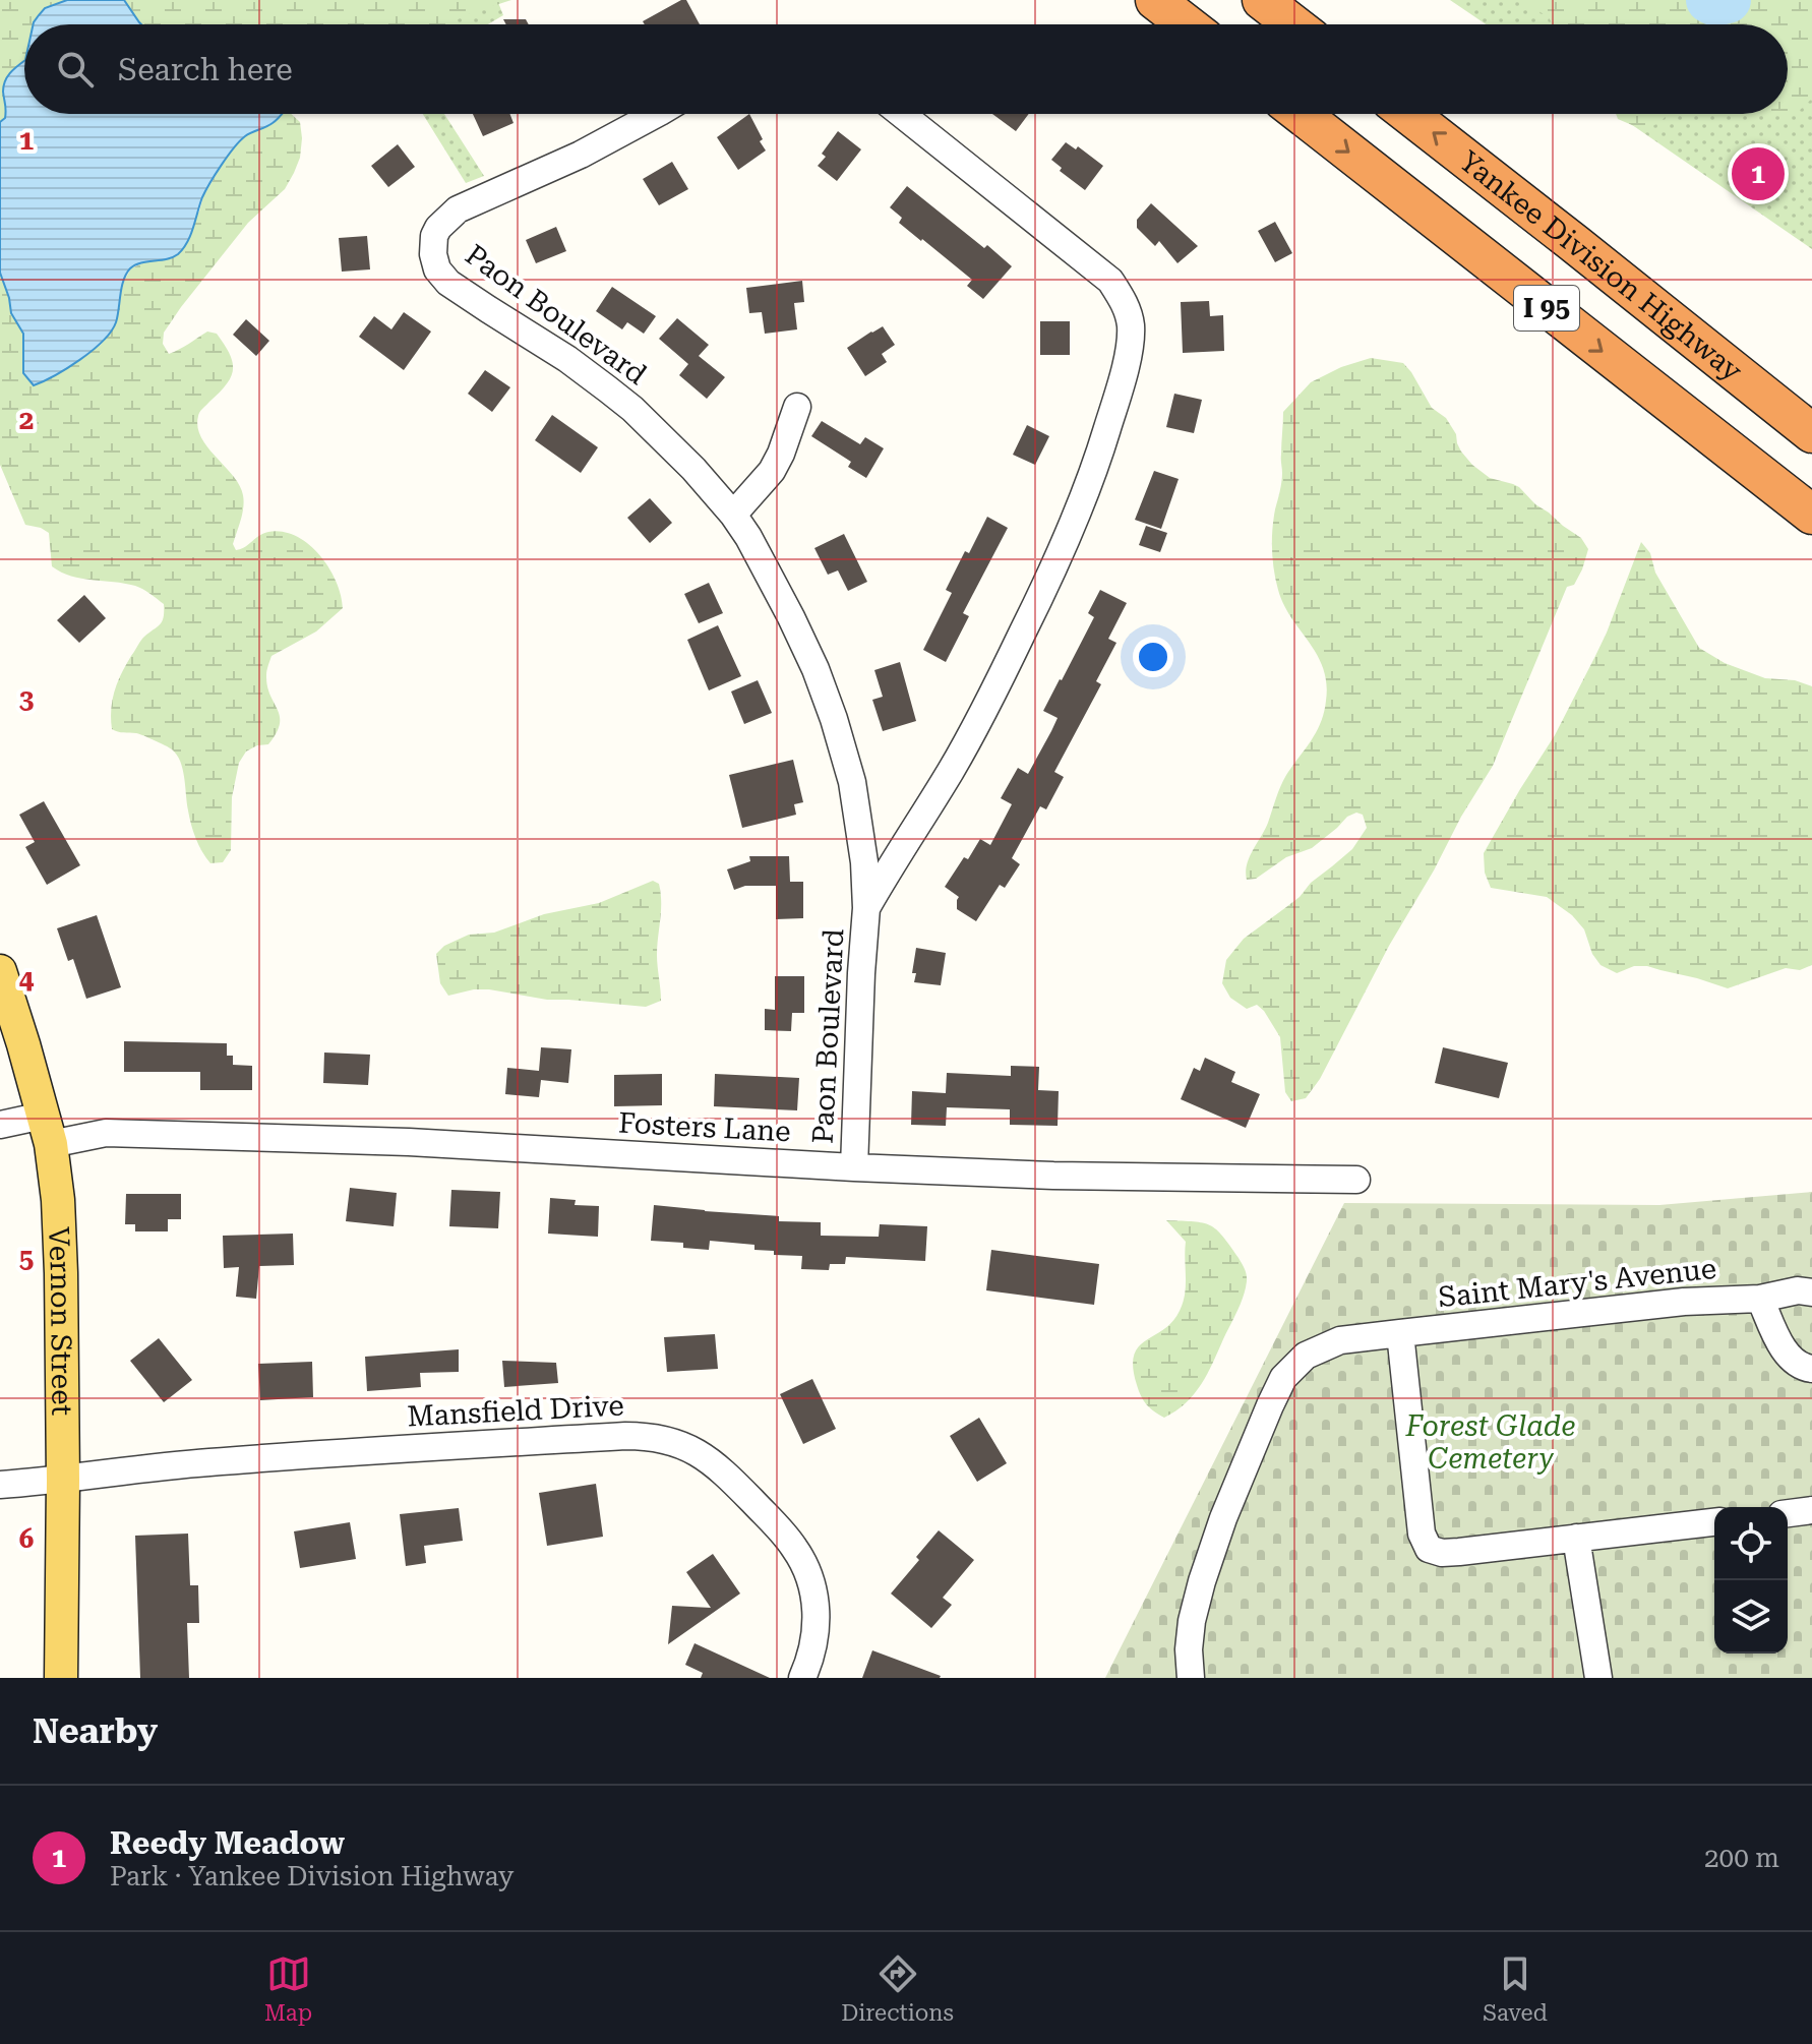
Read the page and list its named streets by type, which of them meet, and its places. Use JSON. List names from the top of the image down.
{
  "streets": {
    "highway": ["Yankee Division Highway", "I 95"],
    "main road": ["Vernon Street"],
    "street": [
      "Paon Boulevard",
      "Fosters Lane",
      "Saint Mary's Avenue",
      "Mansfield Drive"
    ]
  },
  "crossings": [
    ["Paon Boulevard", "Fosters Lane"],
    ["Fosters Lane", "Vernon Street"],
    ["Vernon Street", "Mansfield Drive"]
  ],
  "parks": ["Forest Glade Cemetery"],
  "page": {
    "search": "Search here",
    "pins": "1",
    "heading": "Nearby",
    "list": [
      {
        "mark": "1",
        "name": "Reedy Meadow",
        "note": "Park · Yankee Division Highway",
        "value": "200 m"
      }
    ],
    "nav": ["Map", "Directions", "Saved"]
  },
  "grid": {
    "rows": [
      "1",
      "2",
      "3",
      "4",
      "5",
      "6"
    ]
  }
}
